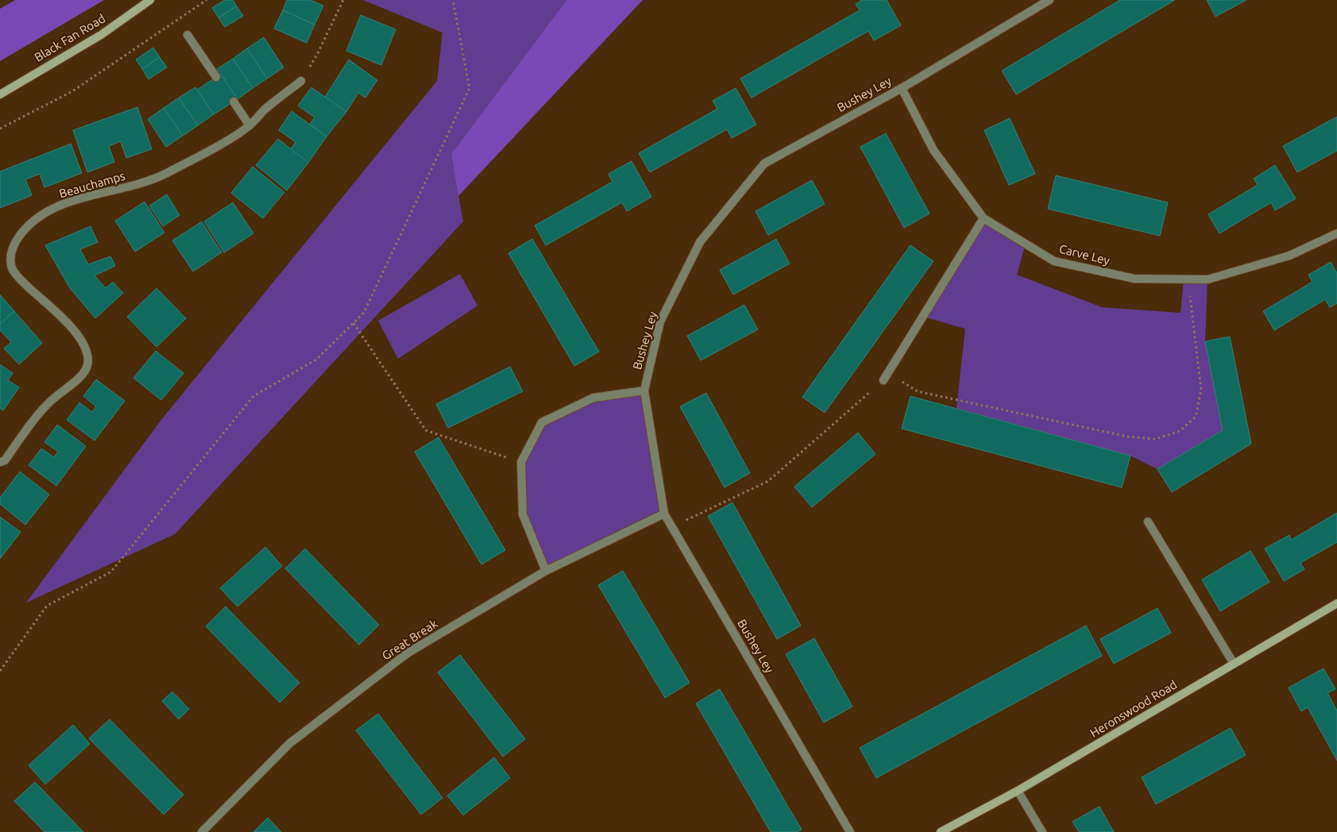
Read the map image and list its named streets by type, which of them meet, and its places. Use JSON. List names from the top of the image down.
{
  "streets": {
    "street": [
      "Black Fan Road",
      "Bushey Ley",
      "Beauchamps",
      "Carve Ley",
      "Great Break",
      "Heronswood Road"
    ]
  },
  "crossings": [
    ["Bushey Ley", "Carve Ley"],
    ["Bushey Ley", "Great Break"]
  ]
}
